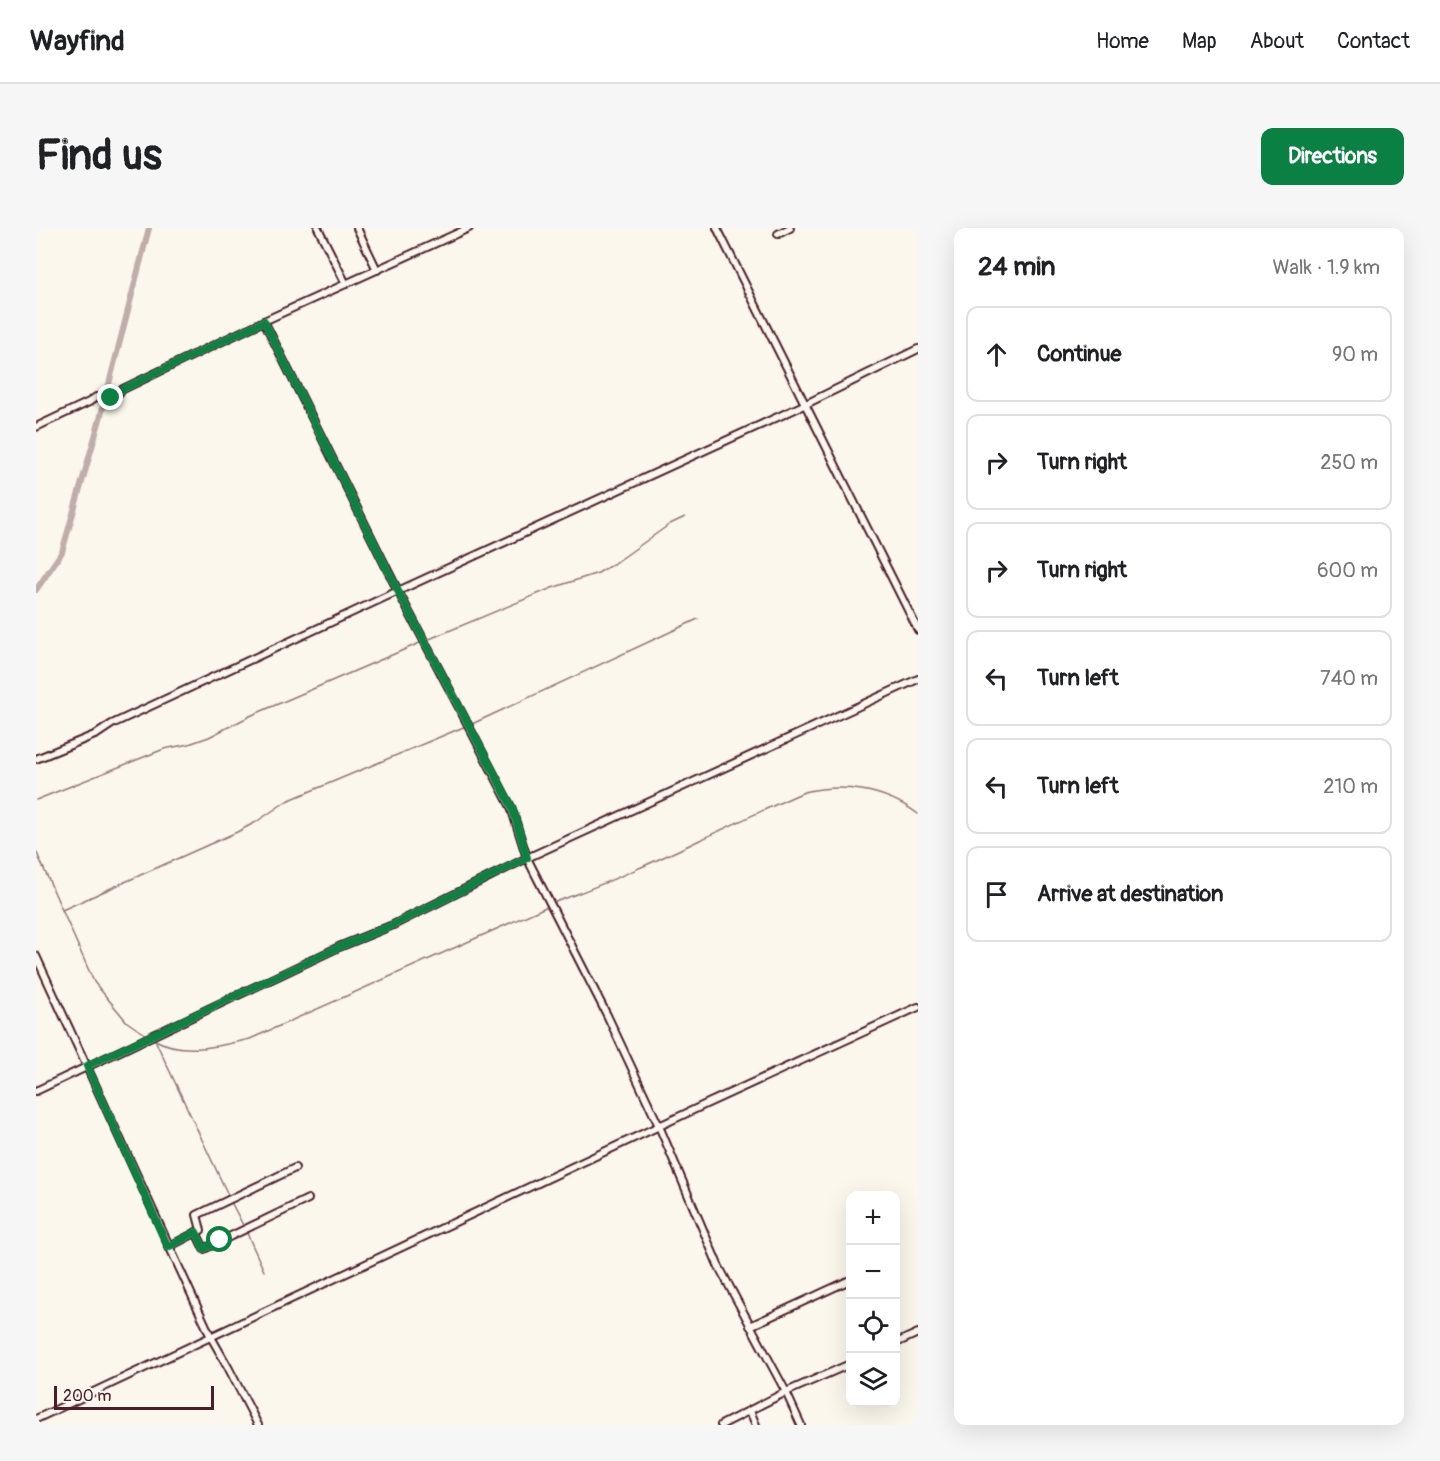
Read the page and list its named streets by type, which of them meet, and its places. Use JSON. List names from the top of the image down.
{
  "scale_bar": "200 m",
  "page": {
    "header": "Wayfind",
    "nav": [
      "Home",
      "Map",
      "About",
      "Contact"
    ],
    "buttons": "Directions",
    "title": "Find us",
    "heading": ["24 min", "Walk · 1.9 km"],
    "list": [
      ["Continue", "90 m"],
      ["Turn right", "250 m"],
      ["Turn right", "600 m"],
      ["Turn left", "740 m"],
      ["Turn left", "210 m"],
      "Arrive at destination"
    ],
    "map_buttons": ["+", "−"],
    "scale": "200 m"
  }
}
